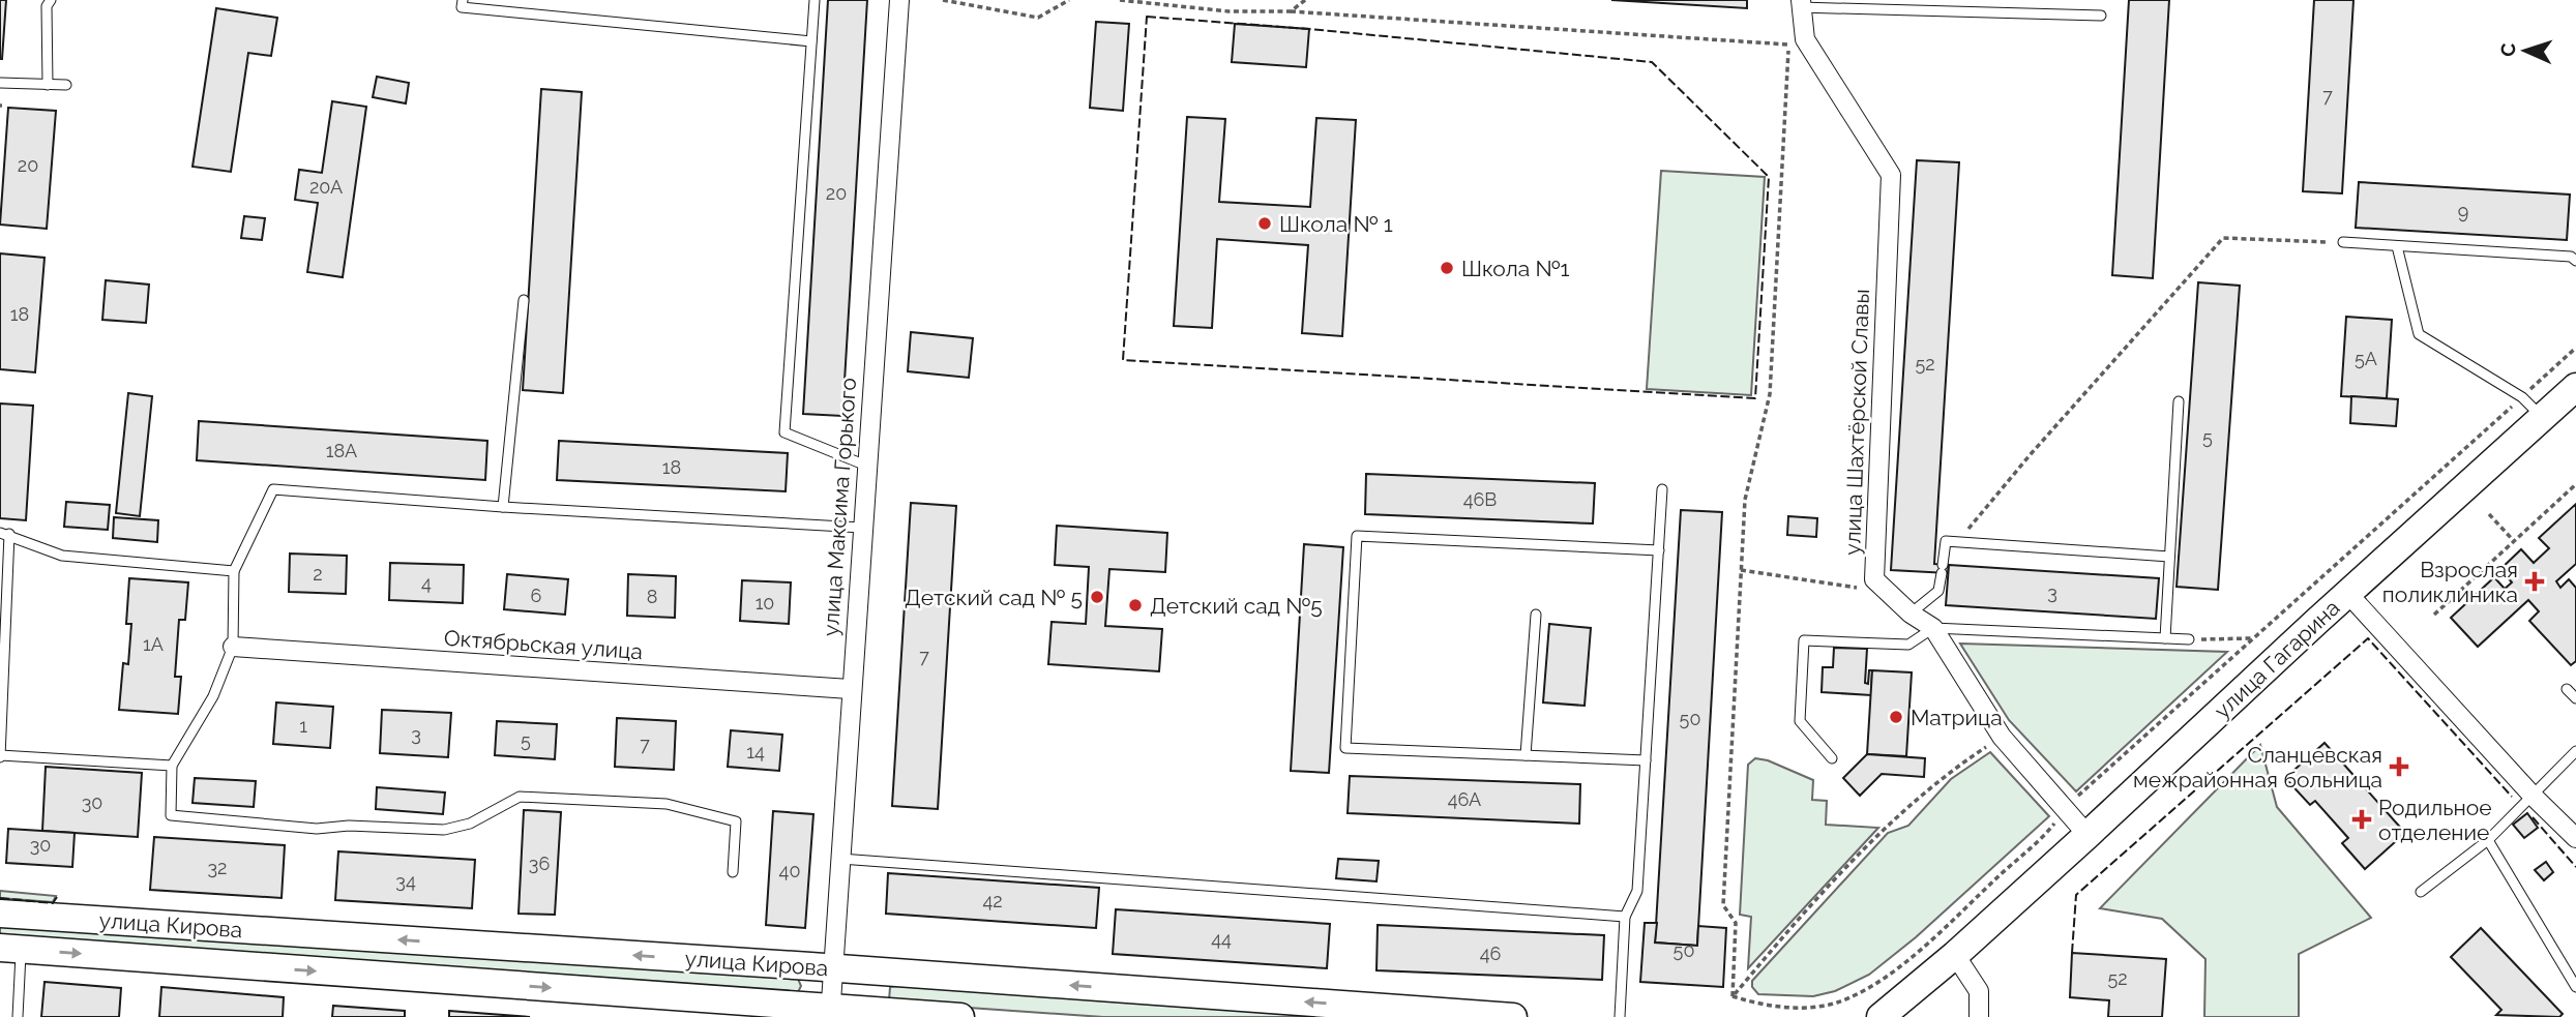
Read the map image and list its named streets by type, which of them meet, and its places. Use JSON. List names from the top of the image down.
{
  "streets": {
    "main road": ["улица Гагарина", "улица Кирова"],
    "street": ["улица Шахтёрской Славы", "улица Максима Горького", "Октябрьская улица"]
  },
  "crossings": [
    ["улица Шахтёрской Славы", "улица Гагарина"],
    ["улица Максима Горького", "Октябрьская улица"],
    ["улица Максима Горького", "улица Кирова"]
  ],
  "places": {
    "other": [
      "Школа № 1",
      "Школа №1",
      "Детский сад № 5",
      "Детский сад №5",
      "Матрица"
    ],
    "health": ["Взрослая поликлиника", "Сланцевская межрайонная больница", "Родильное отделение"]
  },
  "house_numbers": [
    "7",
    "20",
    "20А",
    "20",
    "9",
    "18",
    "5А",
    "52",
    "5",
    "18А",
    "18",
    "46В",
    "2",
    "4",
    "3",
    "6",
    "8",
    "10",
    "1А",
    "7",
    "50",
    "1",
    "3",
    "5",
    "7",
    "14",
    "46А",
    "30",
    "30",
    "36",
    "32",
    "40",
    "34",
    "42",
    "44",
    "50",
    "46",
    "52"
  ],
  "north": "left"
}
